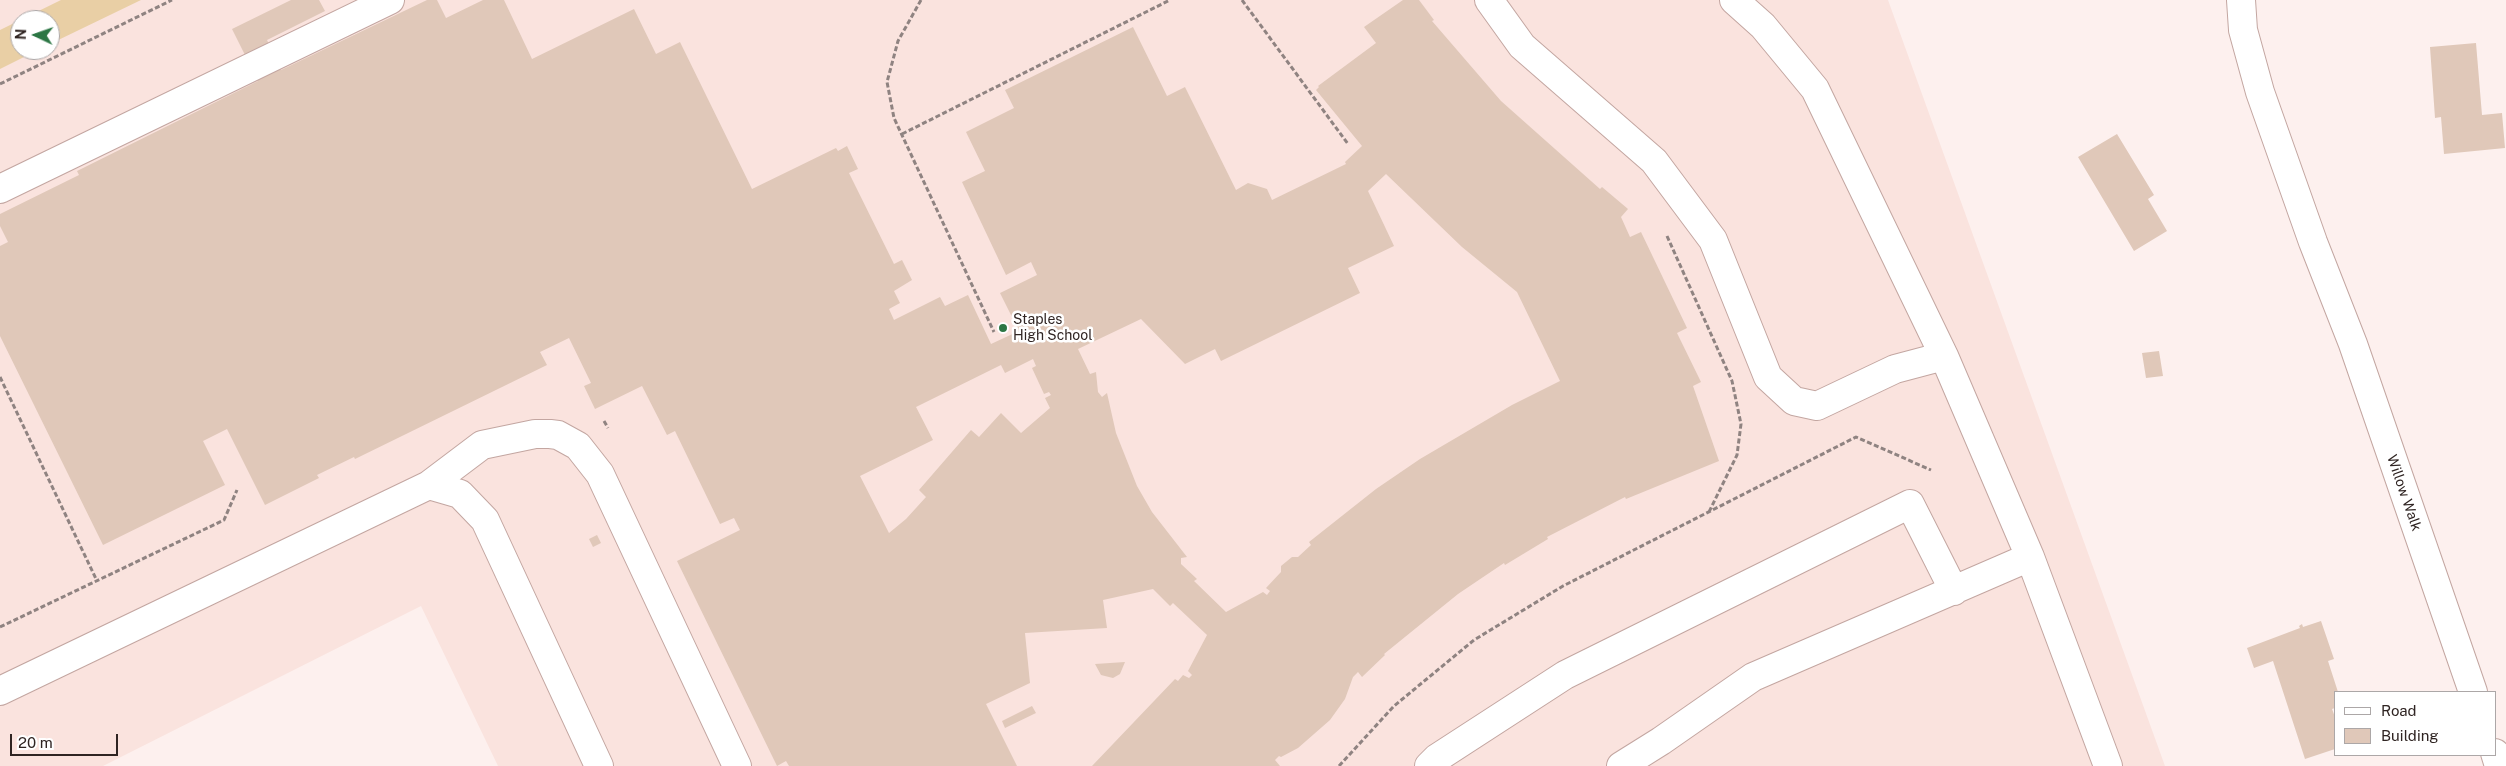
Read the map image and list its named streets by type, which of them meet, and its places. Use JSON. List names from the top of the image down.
{
  "streets": {
    "street": ["Willow Walk"]
  },
  "places": ["Staples High School"],
  "legend": ["Road", "Building"],
  "scale_bar": "20 m",
  "north": "left"
}
